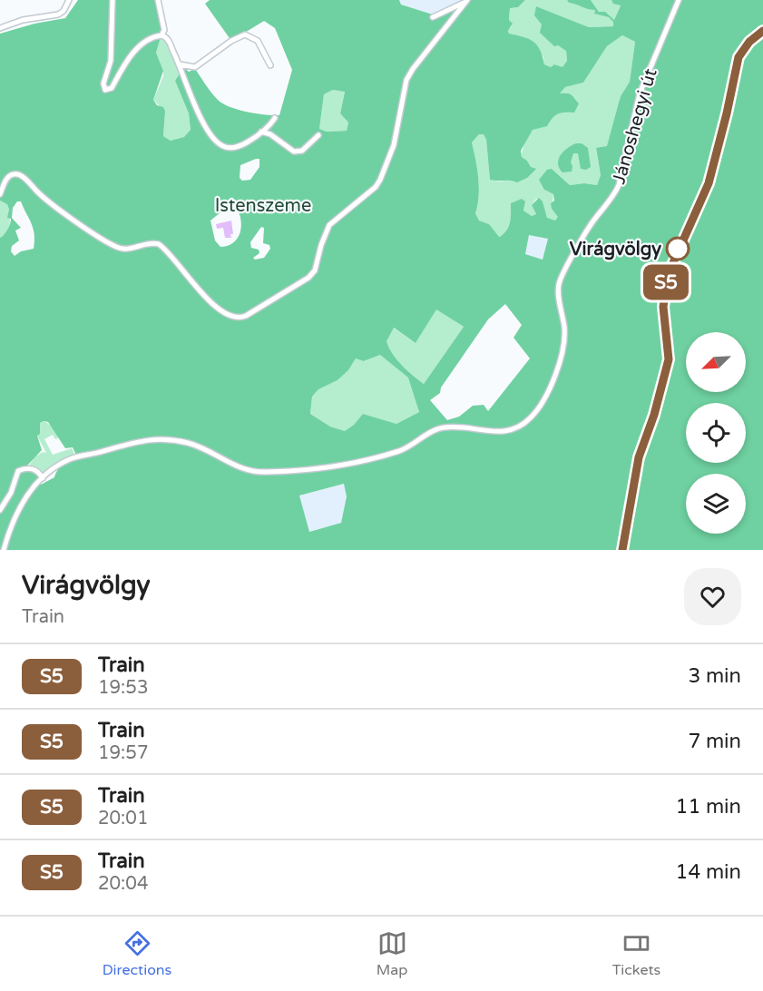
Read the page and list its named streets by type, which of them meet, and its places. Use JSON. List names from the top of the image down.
{
  "streets": {
    "street": ["Jánoshegyi út"]
  },
  "parks": ["Istenszeme"],
  "places": ["Virágvölgy"],
  "north": "bottom left",
  "page": {
    "on_map": "S5",
    "heading": ["Virágvölgy", "Train"],
    "list": [
      {
        "mark": "S5",
        "name": "Train",
        "note": "19:53",
        "value": "3 min"
      },
      {
        "mark": "S5",
        "name": "Train",
        "note": "19:57",
        "value": "7 min"
      },
      {
        "mark": "S5",
        "name": "Train",
        "note": "20:01",
        "value": "11 min"
      },
      {
        "mark": "S5",
        "name": "Train",
        "note": "20:04",
        "value": "14 min"
      }
    ],
    "tabs": ["Directions", "Map", "Tickets"]
  }
}
